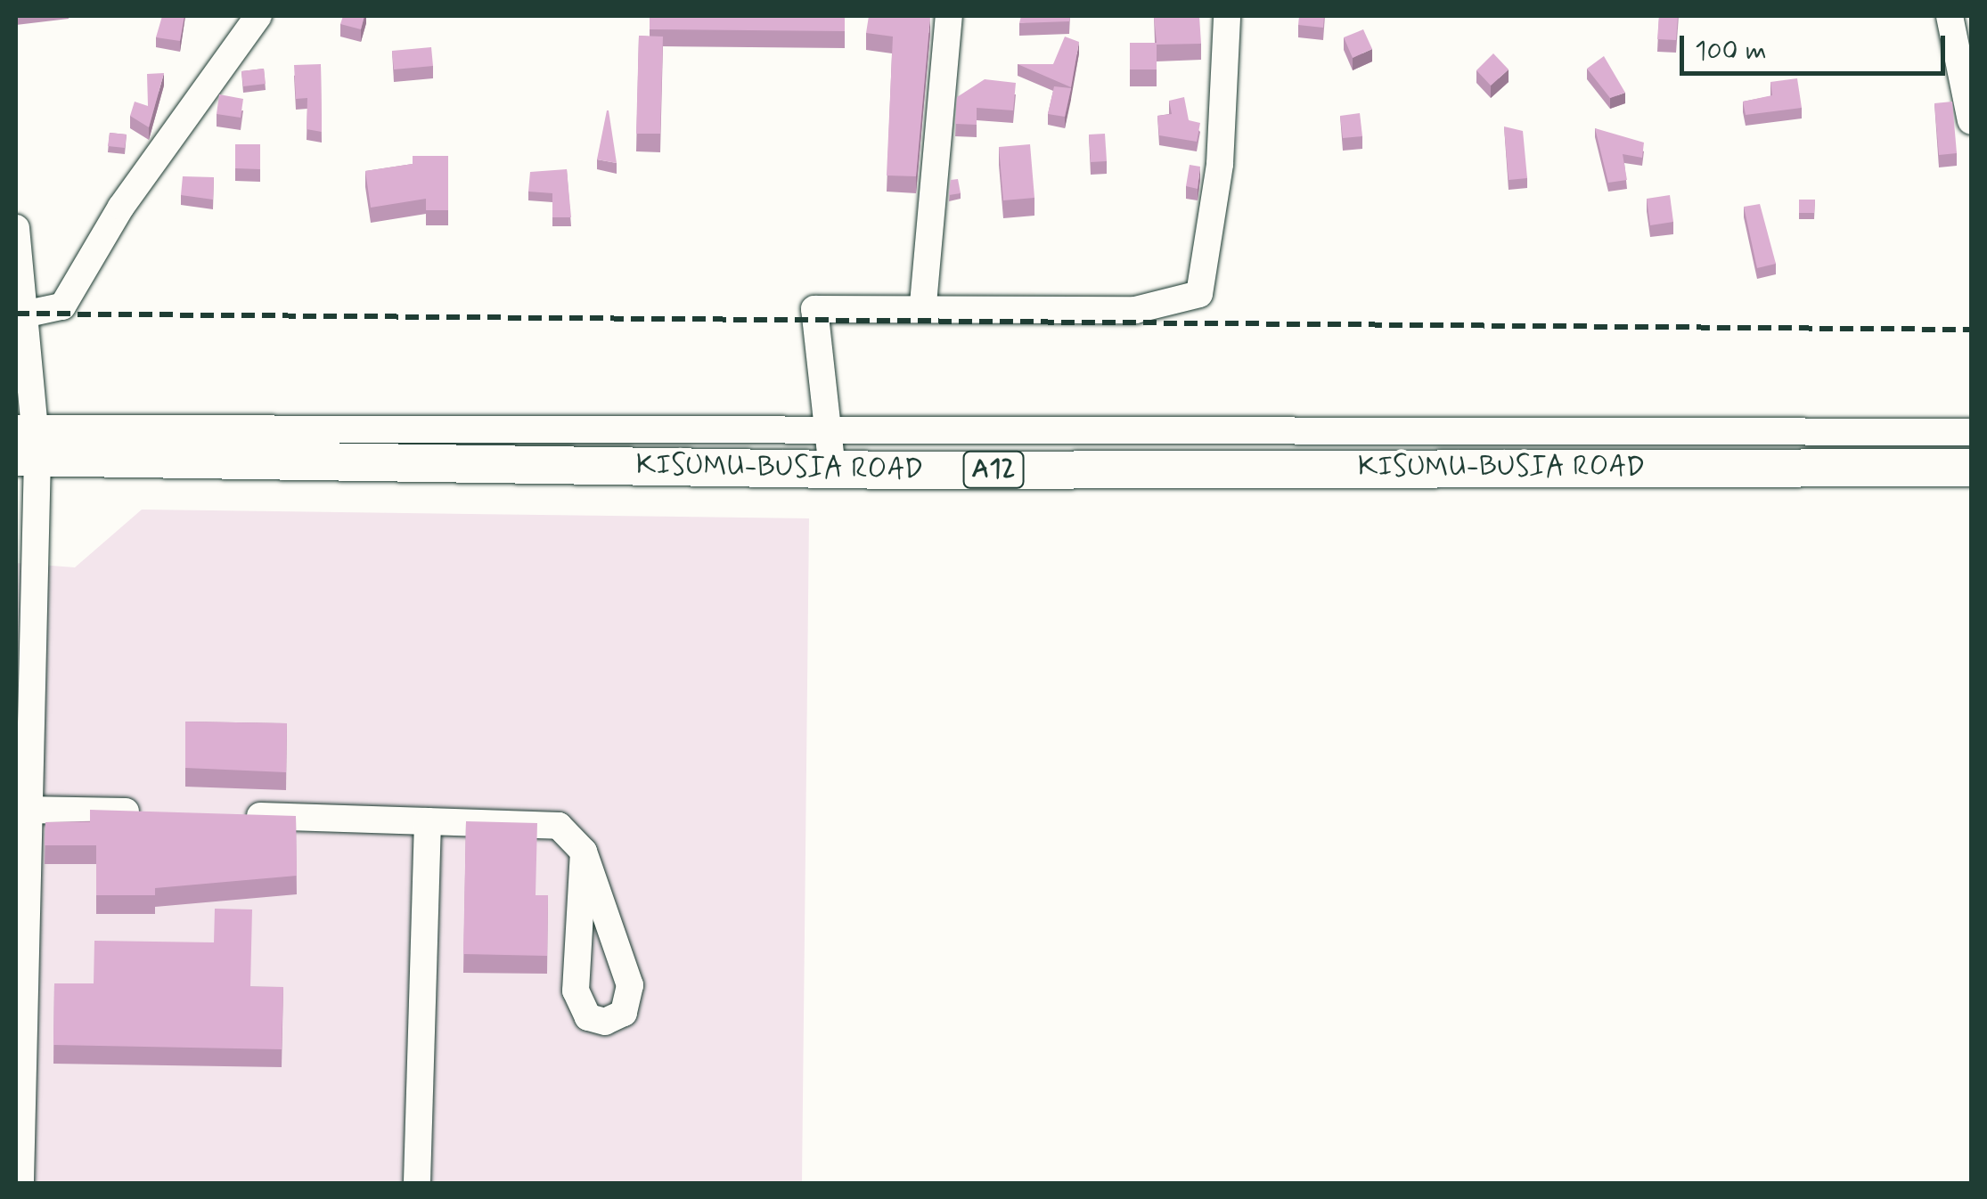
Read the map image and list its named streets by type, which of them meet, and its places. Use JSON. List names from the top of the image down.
{
  "streets": {
    "highway": ["KISUMU-BUSIA ROAD", "A12"]
  },
  "scale_bar": "100 m"
}
